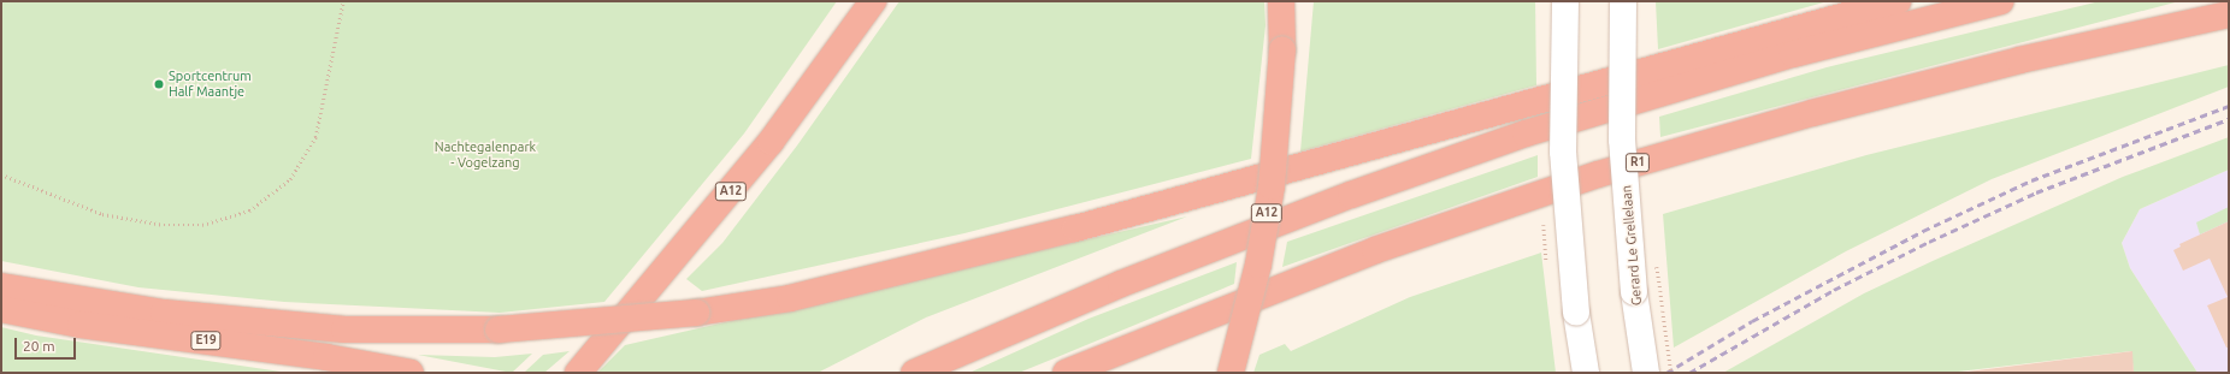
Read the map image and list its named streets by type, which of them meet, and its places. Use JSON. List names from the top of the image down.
{
  "streets": {
    "highway": ["R1", "A12", "E19"],
    "street": ["Gerard Le Grellelaan"]
  },
  "parks": ["Nachtegalenpark - Vogelzang"],
  "places": ["Sportcentrum Half Maantje"],
  "scale_bar": "20 m"
}
